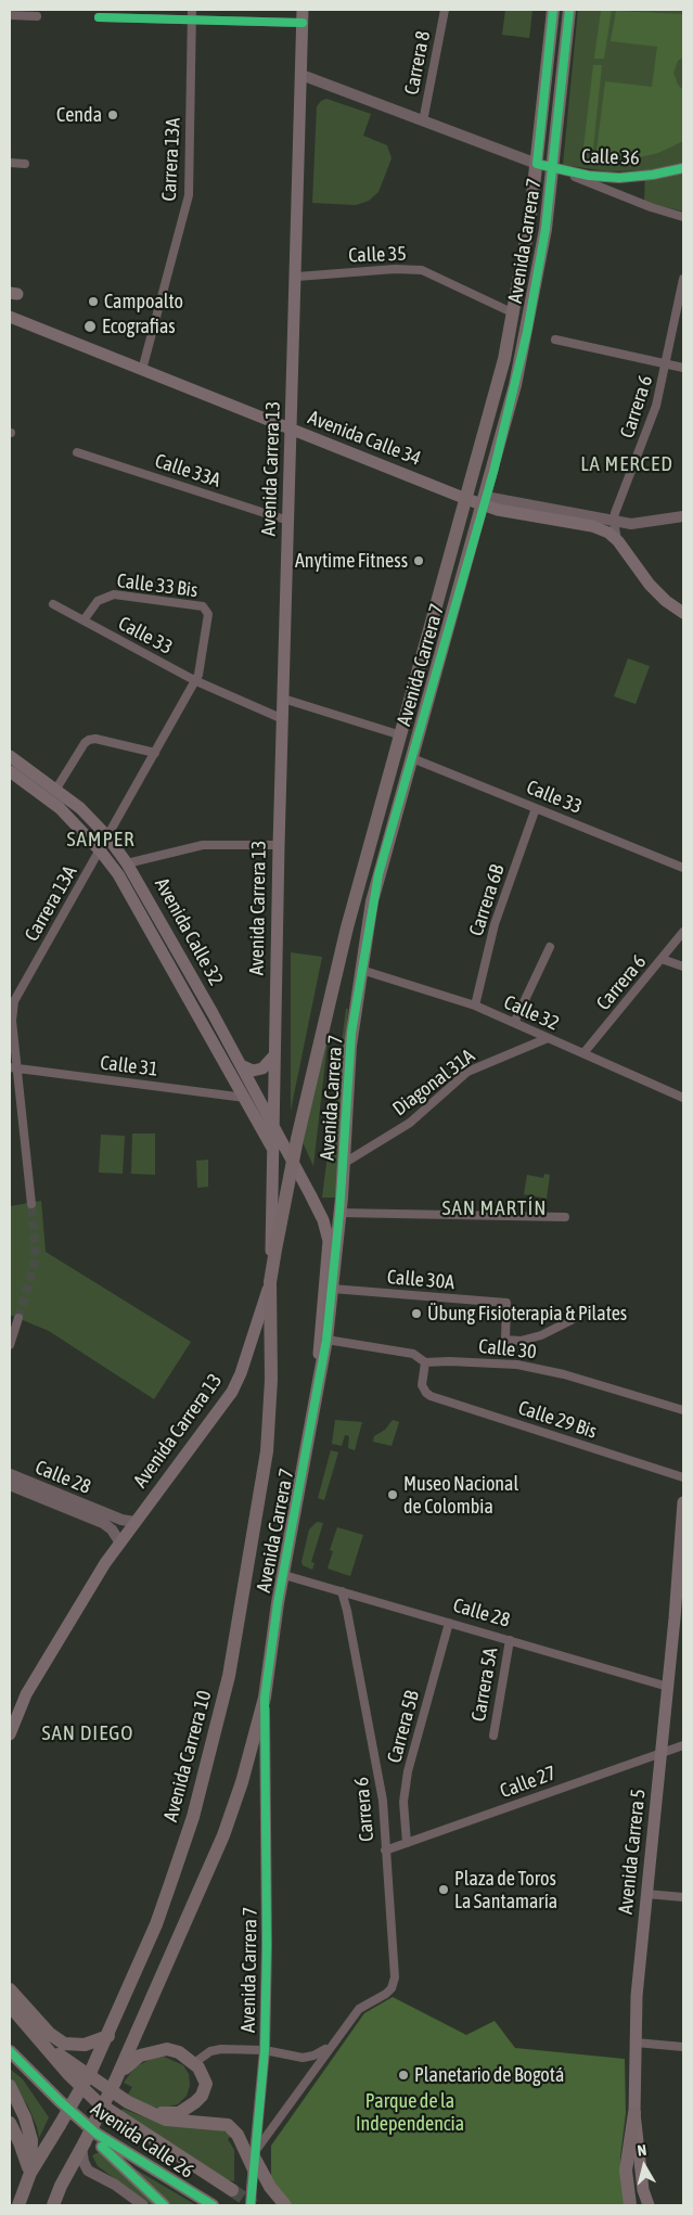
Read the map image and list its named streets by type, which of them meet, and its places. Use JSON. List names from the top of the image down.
{
  "streets": {
    "main road": [
      "Avenida Carrera 7",
      "Avenida Calle 34",
      "Avenida Carrera 13",
      "Avenida Calle 32",
      "Avenida Carrera 10",
      "Avenida Carrera 5",
      "Avenida Calle 26"
    ],
    "street": [
      "Carrera 8",
      "Calle 36",
      "Carrera 13A",
      "Calle 35",
      "Carrera 6",
      "Calle 33A",
      "Calle 33 Bis",
      "Calle 33",
      "Carrera 6B",
      "Calle 32",
      "Calle 31",
      "Diagonal 31A",
      "Calle 30A",
      "Calle 30",
      "Calle 29 Bis",
      "Calle 28",
      "Carrera 5A",
      "Carrera 5B",
      "Calle 27"
    ]
  },
  "crossings": [
    ["Carrera 8", "Calle 36"],
    ["Calle 36", "Avenida Carrera 7"],
    ["Calle 36", "Avenida Carrera 13"],
    ["Carrera 13A", "Avenida Calle 34"],
    ["Carrera 13A", "Calle 33 Bis"],
    ["Carrera 13A", "Calle 33"],
    ["Carrera 13A", "Avenida Calle 32"],
    ["Carrera 13A", "Calle 31"],
    ["Avenida Carrera 7", "Calle 35"],
    ["Avenida Carrera 7", "Avenida Calle 34"],
    ["Avenida Carrera 7", "Avenida Carrera 13"],
    ["Avenida Carrera 7", "Calle 33"],
    ["Avenida Carrera 7", "Avenida Calle 32"],
    ["Avenida Carrera 7", "Calle 32"],
    ["Avenida Carrera 7", "Diagonal 31A"],
    ["Avenida Carrera 7", "Calle 30A"],
    ["Avenida Carrera 7", "Calle 30"],
    ["Avenida Carrera 7", "Calle 28"],
    ["Avenida Carrera 7", "Avenida Carrera 10"],
    ["Calle 35", "Avenida Carrera 13"],
    ["Carrera 6", "Avenida Calle 34"],
    ["Carrera 6", "Calle 32"],
    ["Carrera 6", "Calle 28"],
    ["Carrera 6", "Calle 27"],
    ["Avenida Calle 34", "Avenida Carrera 13"],
    ["Avenida Carrera 13", "Calle 33A"],
    ["Avenida Carrera 13", "Calle 33"],
    ["Avenida Carrera 13", "Avenida Calle 32"],
    ["Avenida Carrera 13", "Calle 28"],
    ["Avenida Carrera 13", "Avenida Carrera 10"],
    ["Calle 33 Bis", "Calle 33"],
    ["Calle 33", "Carrera 6B"],
    ["Carrera 6B", "Calle 32"],
    ["Avenida Calle 32", "Calle 31"],
    ["Calle 32", "Diagonal 31A"],
    ["Calle 30", "Calle 29 Bis"],
    ["Calle 28", "Carrera 5A"],
    ["Calle 28", "Carrera 5B"],
    ["Calle 28", "Avenida Carrera 5"],
    ["Carrera 5B", "Calle 27"],
    ["Calle 27", "Avenida Carrera 5"]
  ],
  "districts": [
    "LA MERCED",
    "SAMPER",
    "SAN MARTÍN",
    "SAN DIEGO"
  ],
  "parks": ["Parque de la Independencia"],
  "places": [
    "Cenda",
    "Campoalto",
    "Ecografias",
    "Anytime Fitness",
    "Übung Fisioterapia & Pilates",
    "Museo Nacional de Colombia",
    "Plaza de Toros La Santamaría",
    "Planetario de Bogotá"
  ],
  "north": "top"
}
